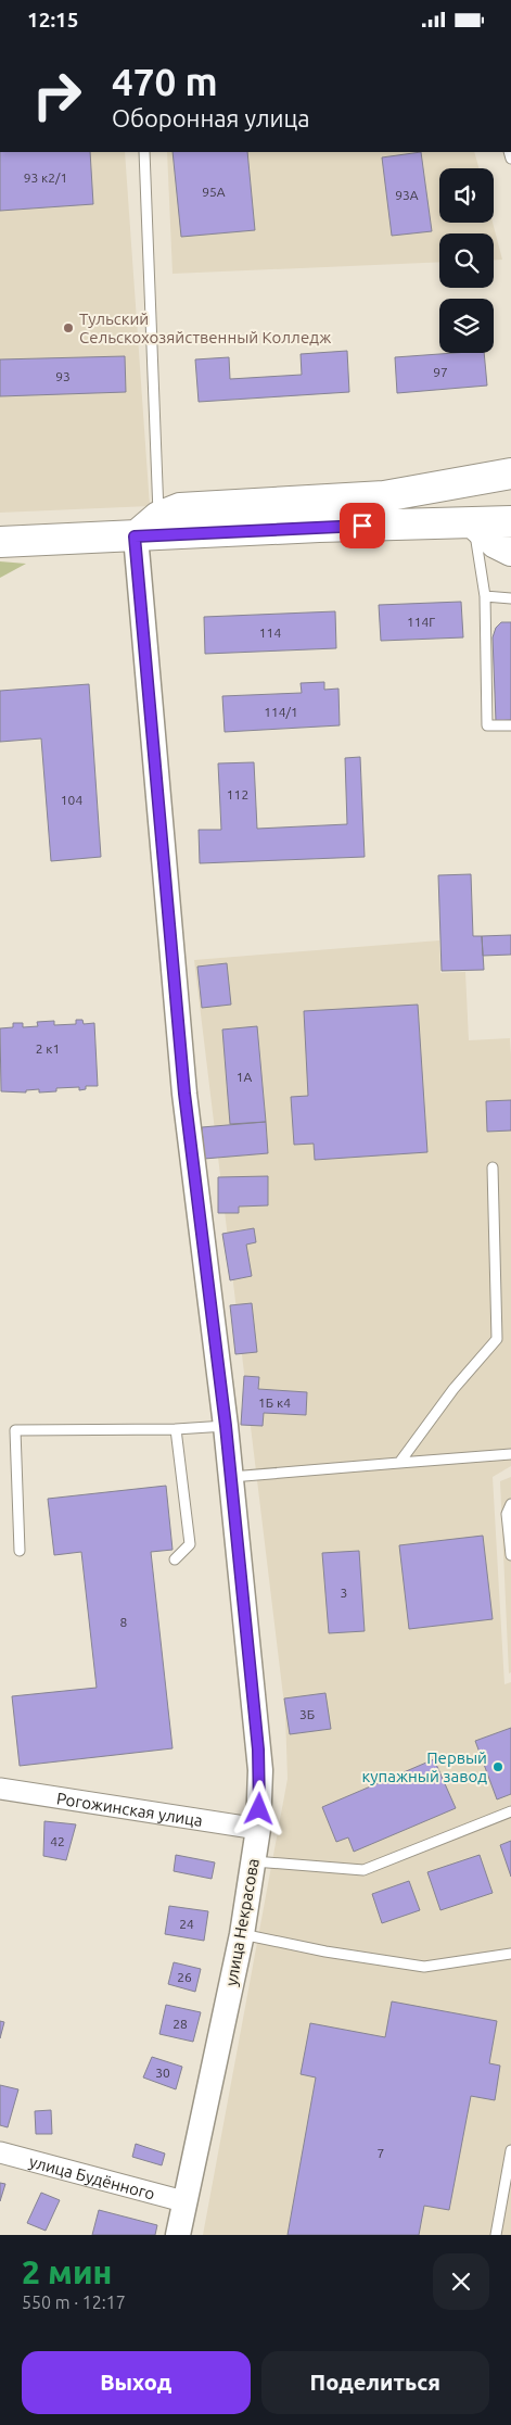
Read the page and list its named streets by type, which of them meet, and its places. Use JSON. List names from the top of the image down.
{
  "streets": {
    "street": ["Рогожинская улица", "улица Некрасова", "улица Будённого"]
  },
  "crossings": [
    ["Рогожинская улица", "улица Некрасова"],
    ["улица Некрасова", "улица Будённого"]
  ],
  "places": ["Тульский Сельскохозяйственный Колледж", "Первый купажный завод"],
  "house_numbers": [
    "93 к2/1",
    "95А",
    "93А",
    "97",
    "93",
    "114Г",
    "114",
    "114/1",
    "112",
    "104",
    "2 к1",
    "1А",
    "1Б к4",
    "3",
    "8",
    "3Б",
    "42",
    "24",
    "26",
    "28",
    "30",
    "7"
  ],
  "page": {
    "status": "12:15",
    "turn": ["470 m", "Оборонная улица"],
    "heading": ["2 мин", "550 m · 12:17"],
    "buttons": ["Выход", "Поделиться"]
  }
}
